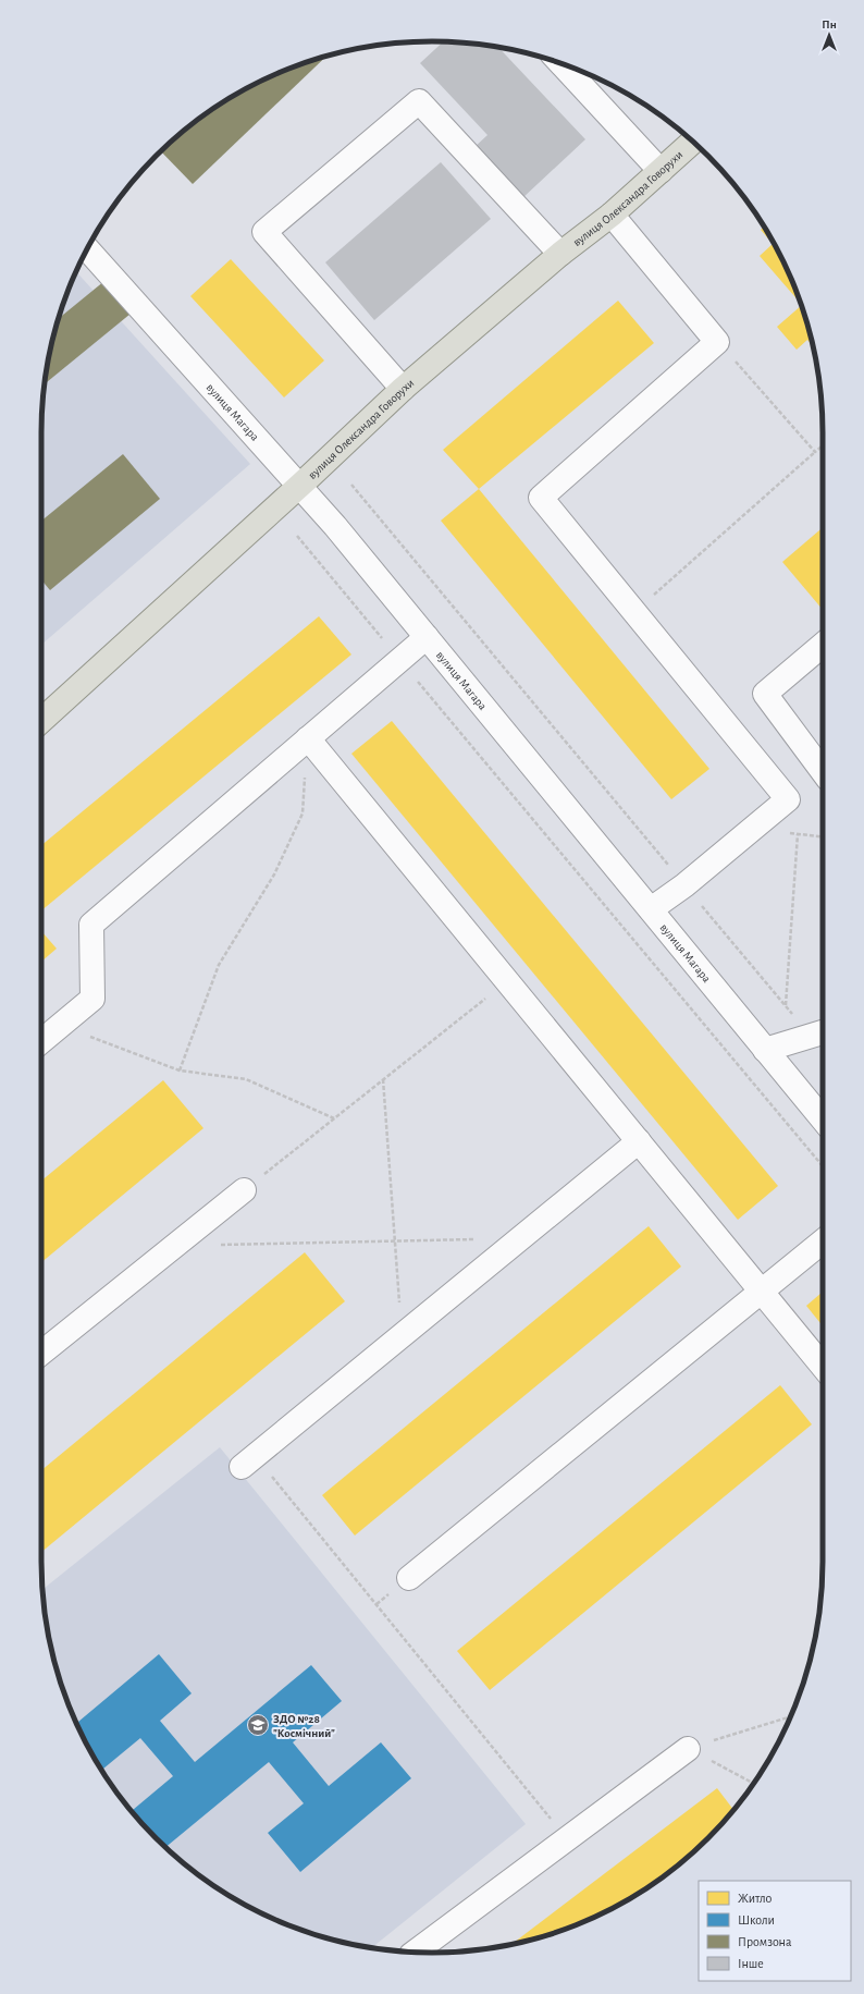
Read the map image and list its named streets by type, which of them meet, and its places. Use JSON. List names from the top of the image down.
{
  "streets": {
    "main road": ["вулиця Олександра Говорухи"],
    "street": ["вулиця Магара"]
  },
  "crossings": [
    ["вулиця Олександра Говорухи", "вулиця Магара"]
  ],
  "places": {
    "school or university": ["ЗДО №28 \"Космічний\""]
  },
  "legend": [
    "Житло",
    "Школи",
    "Промзона",
    "Інше"
  ],
  "north": "top"
}
